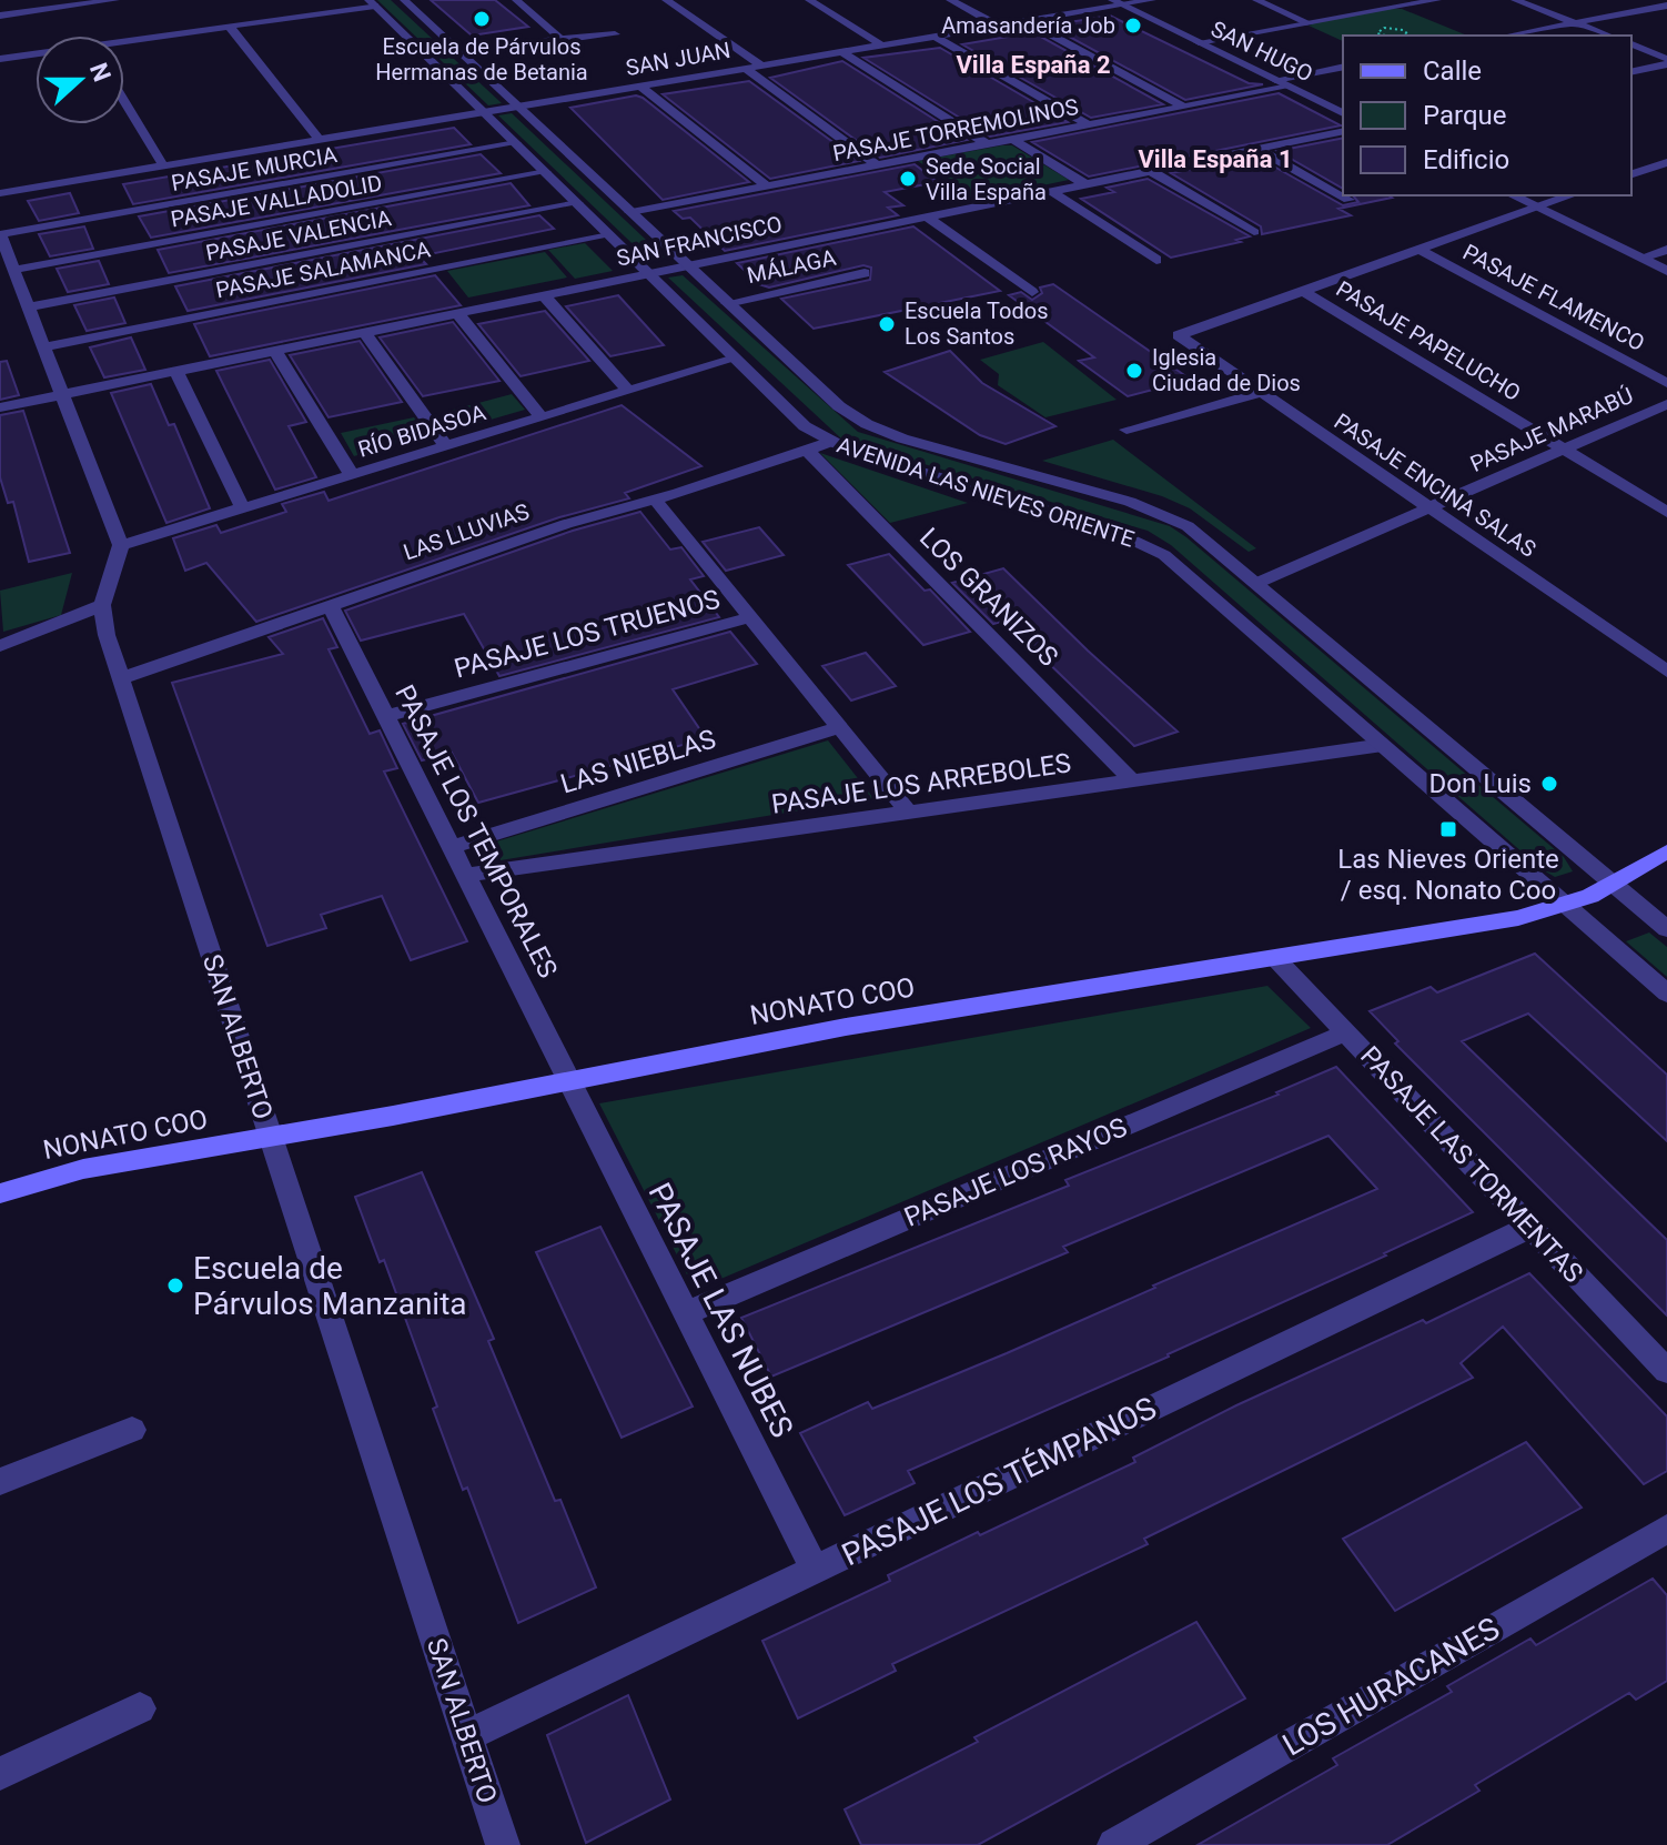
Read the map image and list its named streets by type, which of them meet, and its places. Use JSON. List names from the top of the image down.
{
  "streets": {
    "main road": ["NONATO COO"],
    "street": [
      "SAN HUGO",
      "SAN JUAN",
      "PASAJE TORREMOLINOS",
      "PASAJE MURCIA",
      "PASAJE VALLADOLID",
      "PASAJE VALENCIA",
      "SAN FRANCISCO",
      "MÁLAGA",
      "PASAJE SALAMANCA",
      "PASAJE FLAMENCO",
      "PASAJE PAPELUCHO",
      "PASAJE MARABÚ",
      "RÍO BIDASOA",
      "PASAJE ENCINA SALAS",
      "AVENIDA LAS NIEVES ORIENTE",
      "LAS LLUVIAS",
      "LOS GRANIZOS",
      "PASAJE LOS TRUENOS",
      "LAS NIEBLAS",
      "PASAJE LOS ARREBOLES",
      "PASAJE LOS TEMPORALES",
      "SAN ALBERTO",
      "PASAJE LAS TORMENTAS",
      "PASAJE LOS RAYOS",
      "PASAJE LAS NUBES",
      "PASAJE LOS TÉMPANOS",
      "LOS HURACANES"
    ]
  },
  "crossings": [
    ["SAN HUGO", "SAN JUAN"],
    ["SAN HUGO", "PASAJE TORREMOLINOS"],
    ["SAN JUAN", "AVENIDA LAS NIEVES ORIENTE"],
    ["PASAJE TORREMOLINOS", "AVENIDA LAS NIEVES ORIENTE"],
    ["PASAJE MURCIA", "AVENIDA LAS NIEVES ORIENTE"],
    ["PASAJE VALLADOLID", "AVENIDA LAS NIEVES ORIENTE"],
    ["PASAJE VALENCIA", "AVENIDA LAS NIEVES ORIENTE"],
    ["SAN FRANCISCO", "AVENIDA LAS NIEVES ORIENTE"],
    ["MÁLAGA", "AVENIDA LAS NIEVES ORIENTE"],
    ["PASAJE SALAMANCA", "AVENIDA LAS NIEVES ORIENTE"],
    ["PASAJE PAPELUCHO", "PASAJE MARABÚ"],
    ["PASAJE PAPELUCHO", "PASAJE ENCINA SALAS"],
    ["PASAJE MARABÚ", "PASAJE ENCINA SALAS"],
    ["PASAJE MARABÚ", "AVENIDA LAS NIEVES ORIENTE"],
    ["RÍO BIDASOA", "AVENIDA LAS NIEVES ORIENTE"],
    ["AVENIDA LAS NIEVES ORIENTE", "LAS LLUVIAS"],
    ["AVENIDA LAS NIEVES ORIENTE", "PASAJE LOS ARREBOLES"],
    ["AVENIDA LAS NIEVES ORIENTE", "NONATO COO"],
    ["LAS LLUVIAS", "LOS GRANIZOS"],
    ["LAS LLUVIAS", "PASAJE LOS TEMPORALES"],
    ["LAS LLUVIAS", "SAN ALBERTO"],
    ["LOS GRANIZOS", "PASAJE LOS ARREBOLES"],
    ["PASAJE LOS TRUENOS", "PASAJE LOS TEMPORALES"],
    ["LAS NIEBLAS", "PASAJE LOS TEMPORALES"],
    ["PASAJE LOS ARREBOLES", "PASAJE LOS TEMPORALES"],
    ["PASAJE LOS TEMPORALES", "NONATO COO"],
    ["PASAJE LOS TEMPORALES", "PASAJE LAS NUBES"],
    ["NONATO COO", "SAN ALBERTO"],
    ["NONATO COO", "PASAJE LAS TORMENTAS"],
    ["NONATO COO", "PASAJE LAS NUBES"],
    ["SAN ALBERTO", "PASAJE LOS TÉMPANOS"],
    ["PASAJE LAS TORMENTAS", "PASAJE LOS RAYOS"],
    ["PASAJE LAS TORMENTAS", "PASAJE LOS TÉMPANOS"],
    ["PASAJE LOS RAYOS", "PASAJE LAS NUBES"],
    ["PASAJE LAS NUBES", "PASAJE LOS TÉMPANOS"]
  ],
  "districts": ["Villa España 2", "Villa España 1"],
  "places": {
    "other": [
      "Escuela de Párvulos Hermanas de Betania",
      "Amasandería Job",
      "Sede Social Villa España",
      "Escuela Todos Los Santos",
      "Iglesia Ciudad de Dios",
      "Don Luis",
      "Escuela de Párvulos Manzanita"
    ],
    "transit": ["Las Nieves Oriente / esq. Nonato Coo"]
  },
  "legend": ["Calle", "Parque", "Edificio"],
  "north": "right"
}
